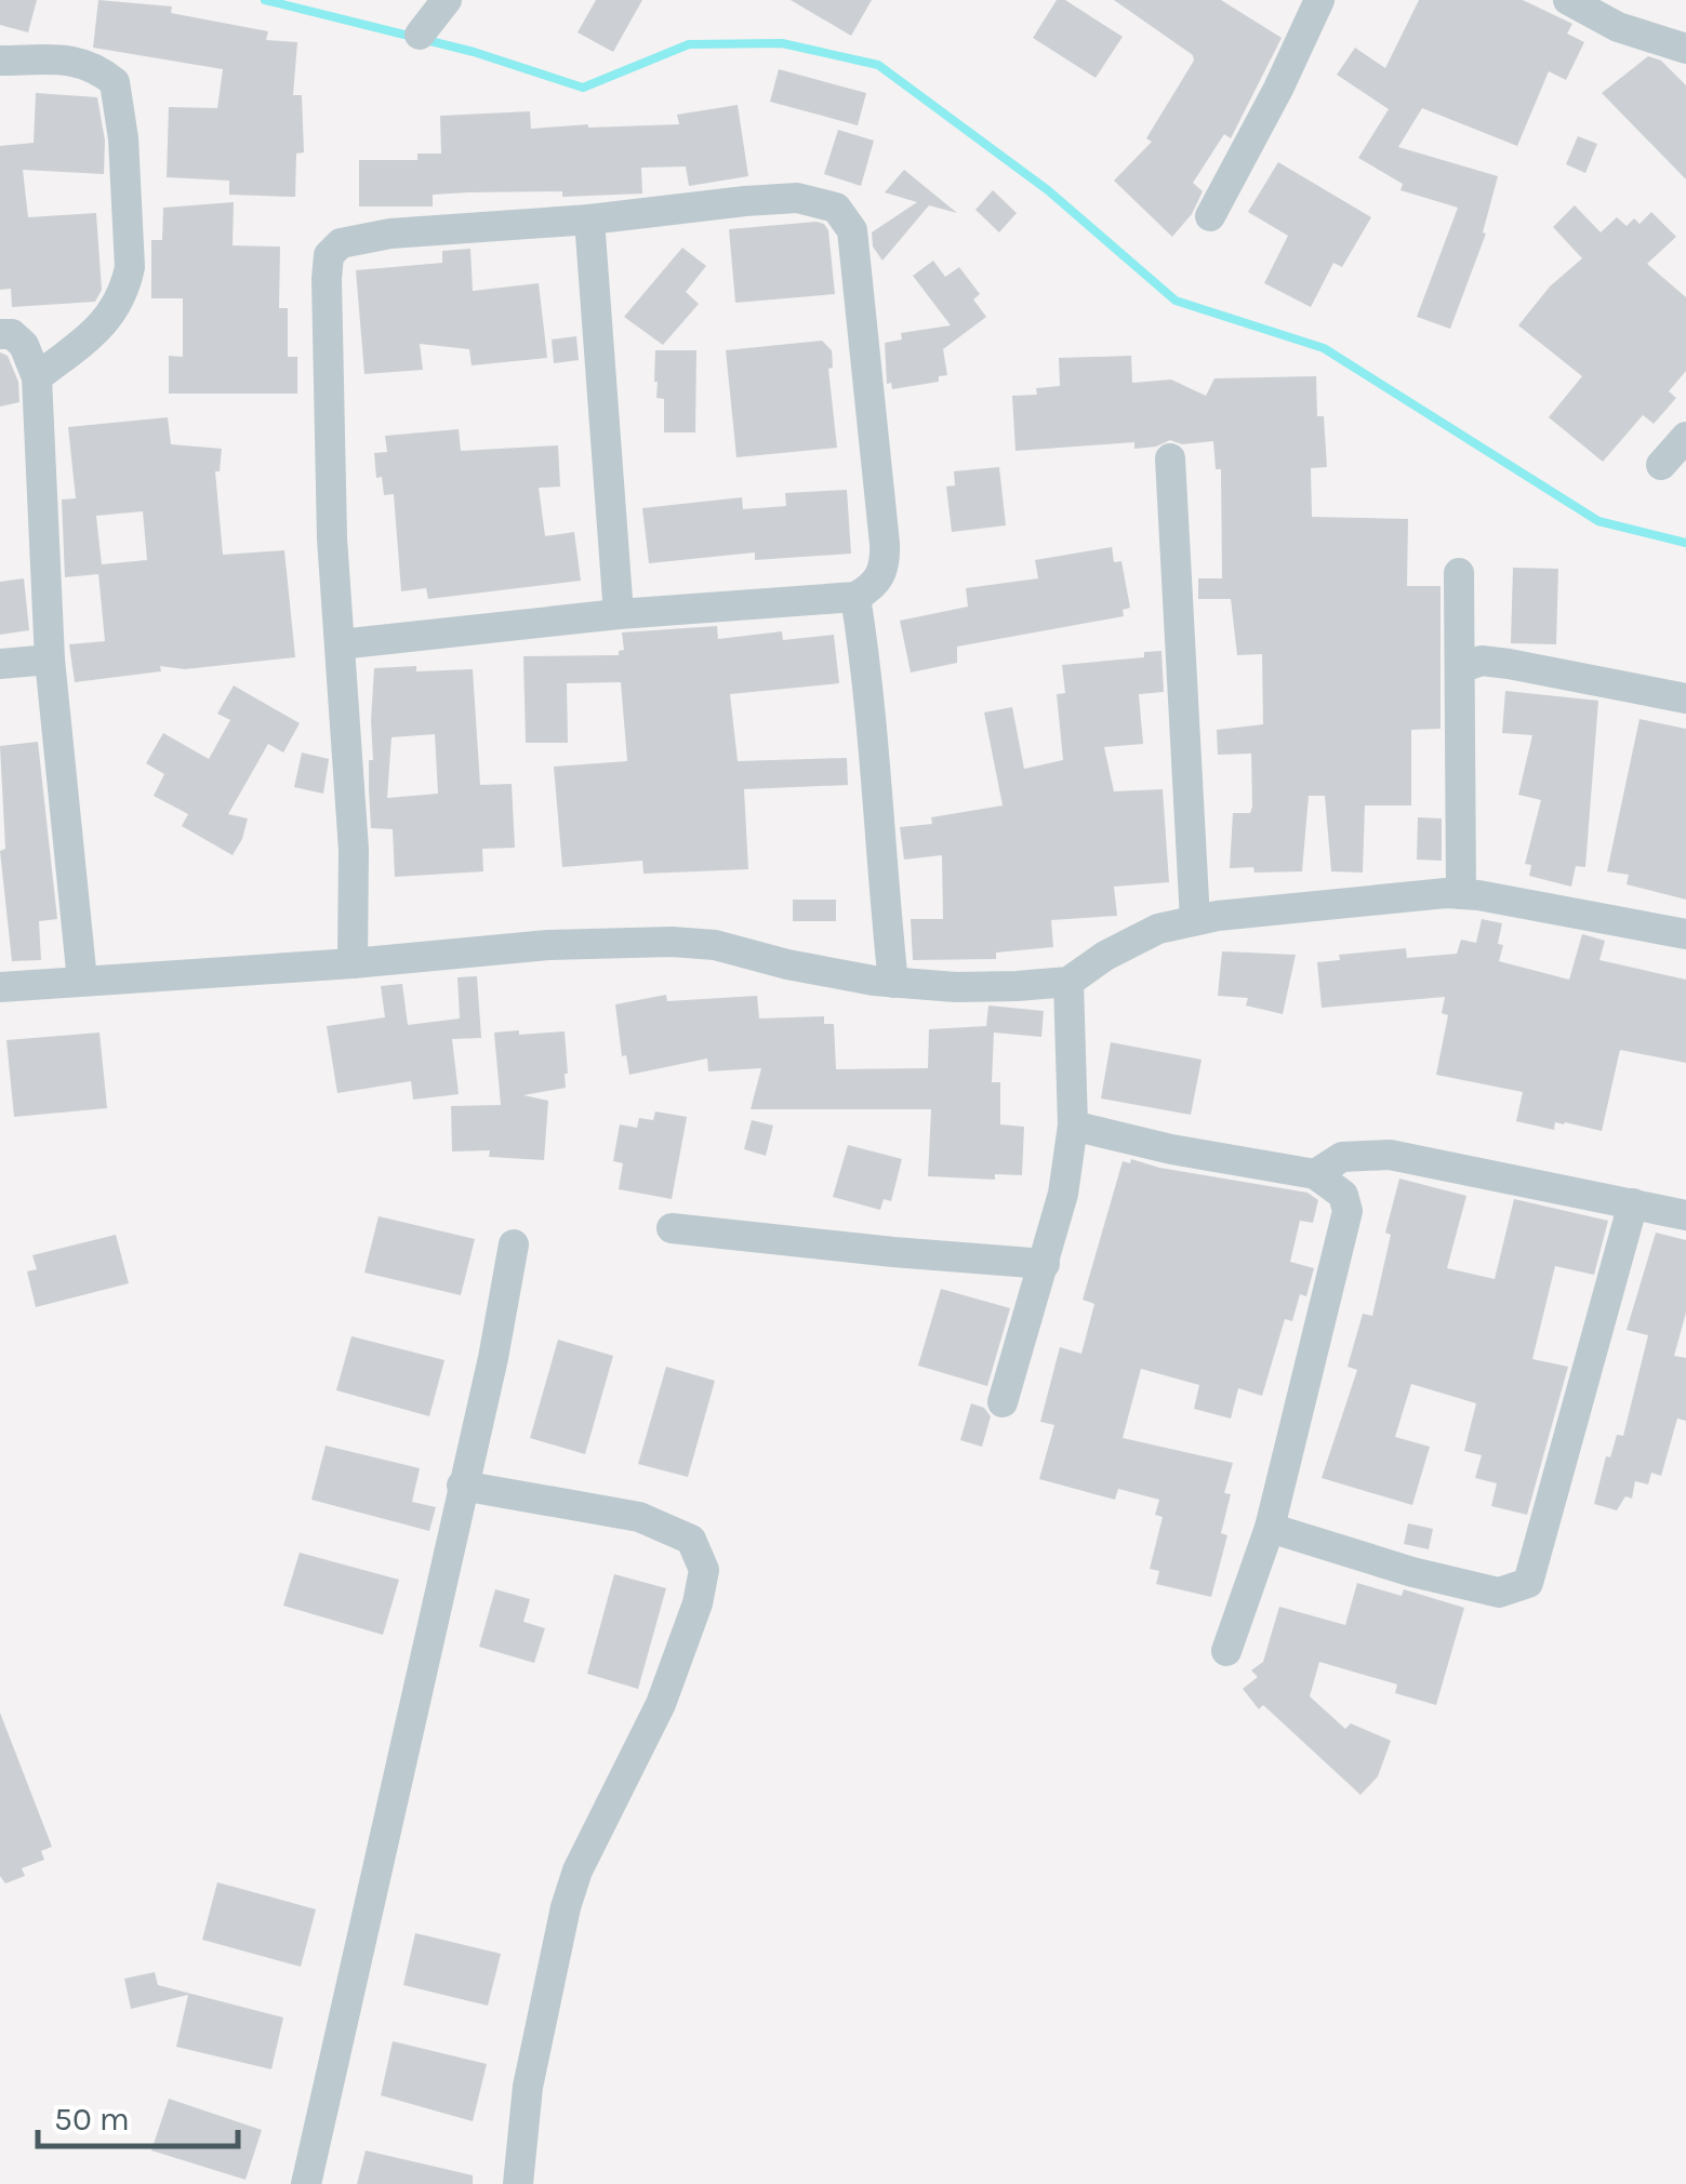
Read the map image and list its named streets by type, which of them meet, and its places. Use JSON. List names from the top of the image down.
{
  "scale_bar": "50 m"
}
